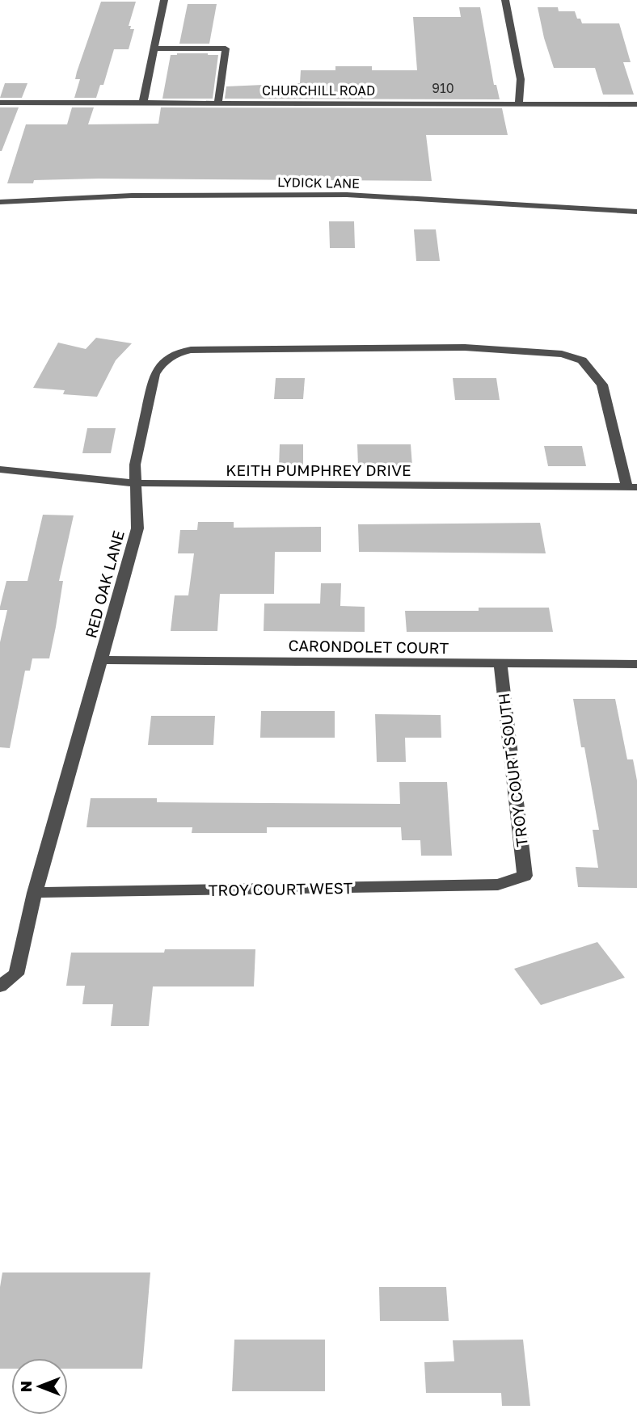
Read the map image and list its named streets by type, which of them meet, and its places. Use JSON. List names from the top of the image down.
{
  "streets": {
    "street": [
      "CHURCHILL ROAD",
      "LYDICK LANE",
      "KEITH PUMPHREY DRIVE",
      "RED OAK LANE",
      "CARONDOLET COURT",
      "TROY COURT SOUTH",
      "TROY COURT WEST"
    ]
  },
  "crossings": [
    ["KEITH PUMPHREY DRIVE", "RED OAK LANE"],
    ["RED OAK LANE", "CARONDOLET COURT"],
    ["RED OAK LANE", "TROY COURT WEST"],
    ["CARONDOLET COURT", "TROY COURT SOUTH"],
    ["TROY COURT SOUTH", "TROY COURT WEST"]
  ],
  "house_numbers": ["910"],
  "north": "left"
}
